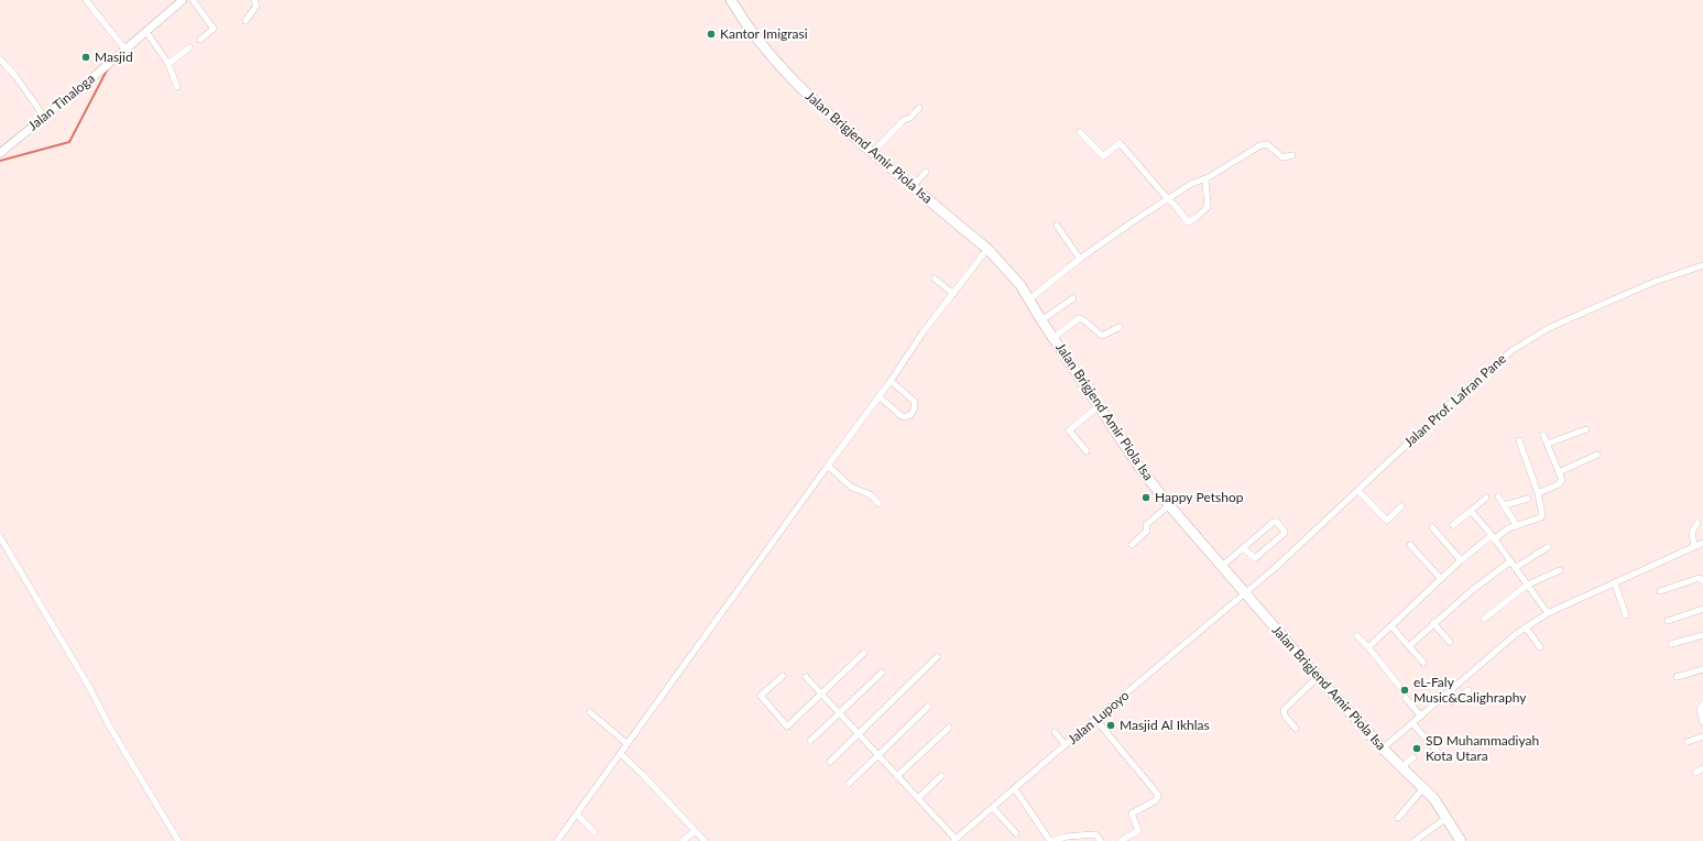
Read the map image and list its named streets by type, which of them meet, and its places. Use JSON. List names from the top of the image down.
{
  "streets": {
    "main road": ["Jalan Brigjend Amir Piola Isa"],
    "street": ["Jalan Tinaloga", "Jalan Prof. Lafran Pane", "Jalan Lupoyo"]
  },
  "crossings": [
    ["Jalan Brigjend Amir Piola Isa", "Jalan Prof. Lafran Pane"],
    ["Jalan Brigjend Amir Piola Isa", "Jalan Lupoyo"],
    ["Jalan Prof. Lafran Pane", "Jalan Lupoyo"]
  ],
  "places": [
    "Kantor Imigrasi",
    "Masjid",
    "Happy Petshop",
    "eL-Faly Music&Calighraphy",
    "Masjid Al Ikhlas",
    "SD Muhammadiyah Kota Utara"
  ]
}
